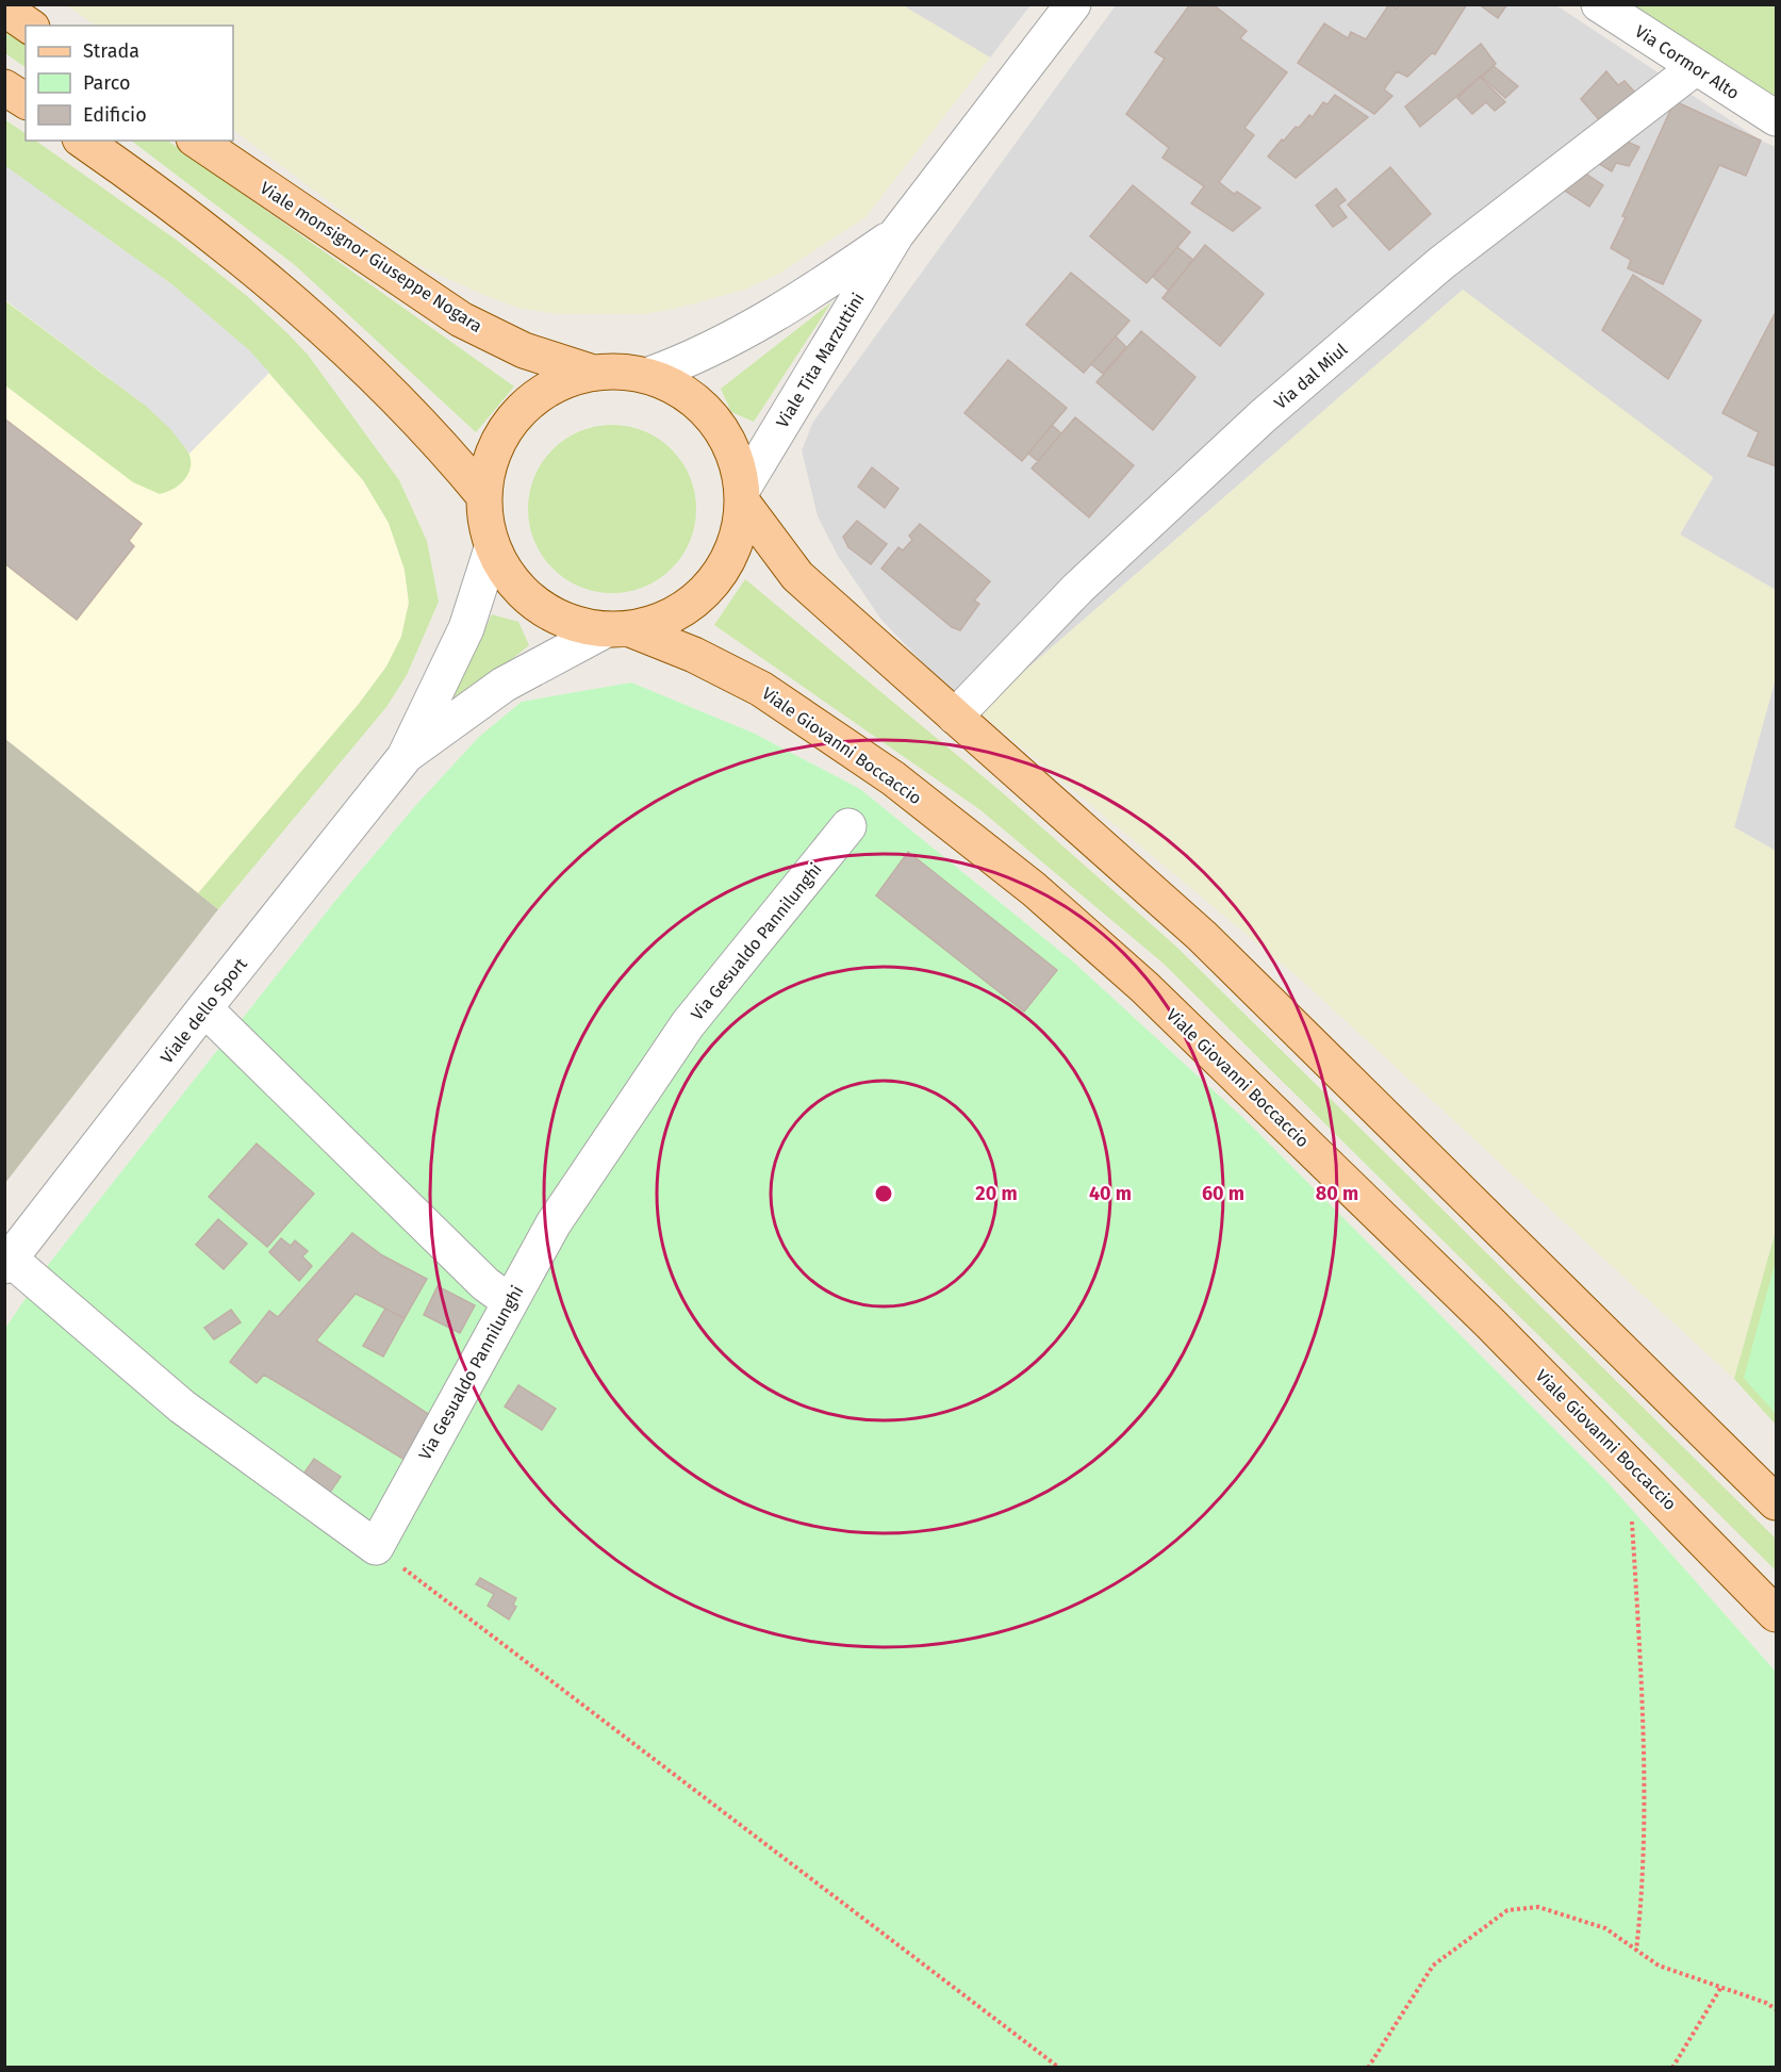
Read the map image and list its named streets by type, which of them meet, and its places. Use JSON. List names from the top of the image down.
{
  "streets": {
    "main road": ["Viale monsignor Giuseppe Nogara", "Viale Giovanni Boccaccio"],
    "street": [
      "Via Cormor Alto",
      "Viale Tita Marzuttini",
      "Via dal Miul",
      "Via Gesualdo Pannilunghi",
      "Viale dello Sport"
    ]
  },
  "crossings": [
    ["Via Cormor Alto", "Via dal Miul"],
    ["Viale monsignor Giuseppe Nogara", "Viale Giovanni Boccaccio"],
    ["Viale Giovanni Boccaccio", "Viale dello Sport"]
  ],
  "legend": ["Strada", "Parco", "Edificio"],
  "rings": [
    "20 m",
    "40 m",
    "60 m",
    "80 m"
  ]
}
